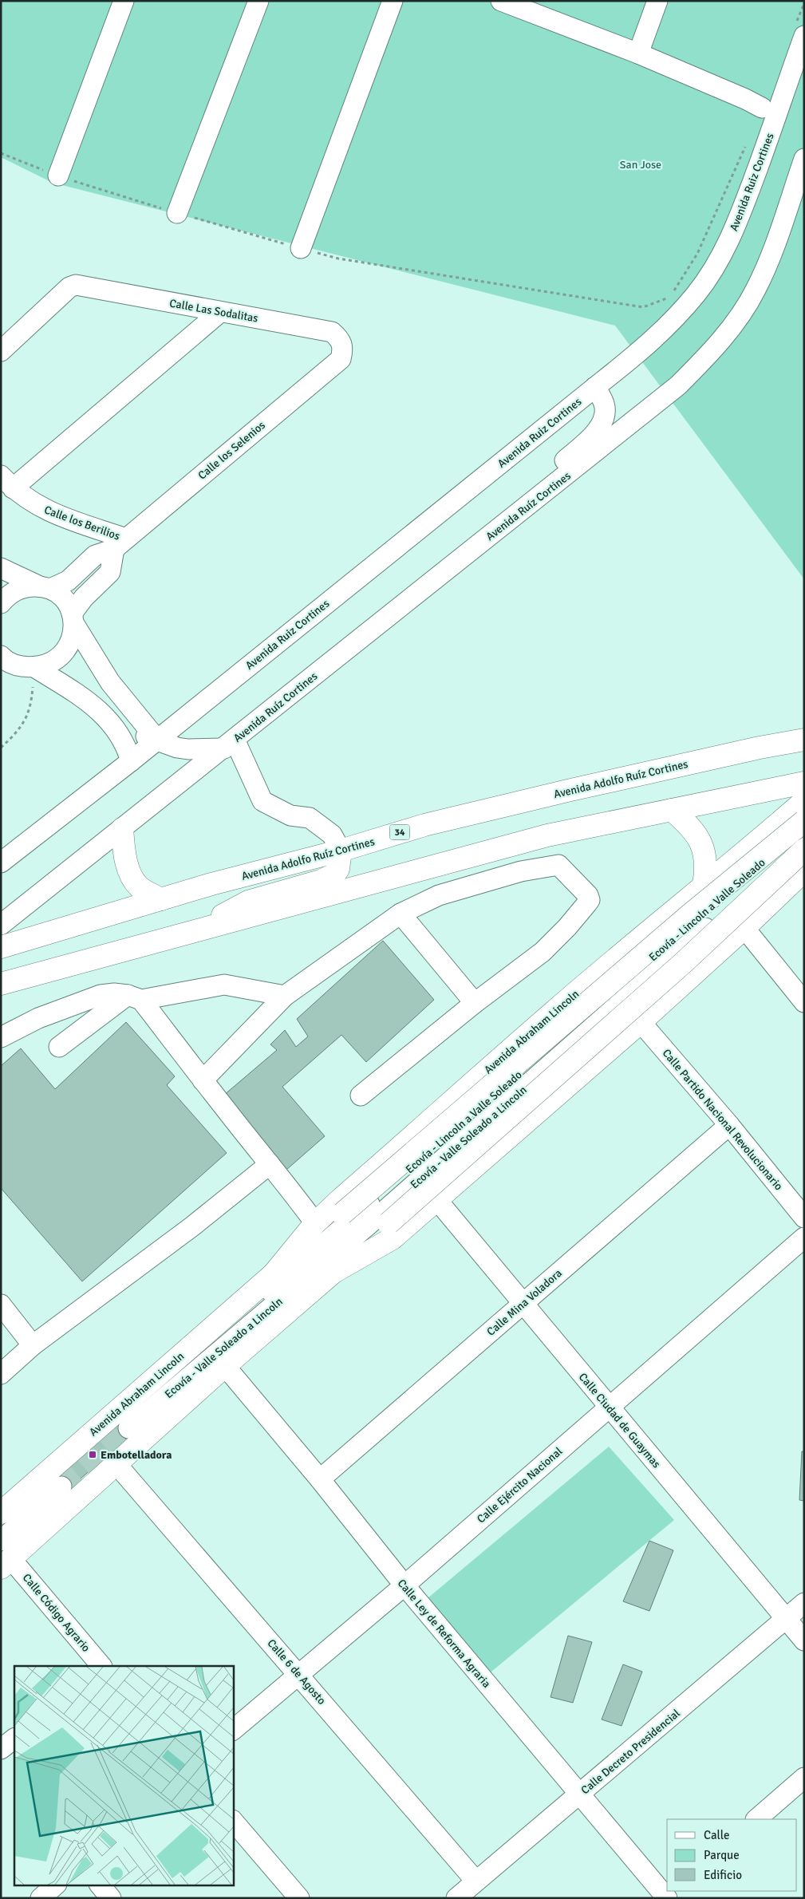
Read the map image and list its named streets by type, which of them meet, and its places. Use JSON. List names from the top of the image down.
{
  "streets": {
    "main road": ["Avenida Adolfo Ruíz Cortines", "34", "Avenida Abraham Lincoln"],
    "street": [
      "Avenida Ruiz Cortines",
      "Calle Las Sodalitas",
      "Calle los Selenios",
      "Avenida Ruíz Cortines",
      "Calle los Berilios",
      "Ecovía - Lincoln a Valle Soleado",
      "Calle Partido Nacional Revolucionario",
      "Ecovía - Valle Soleado a Lincoln",
      "Calle Mina Voladora",
      "Calle Ciudad de Guaymas",
      "Calle Ejército Nacional",
      "Calle Código Agrario",
      "Calle Ley de Reforma Agraria",
      "Calle 6 de Agosto",
      "Calle Decreto Presidencial"
    ]
  },
  "crossings": [
    ["Calle Las Sodalitas", "Calle los Selenios"],
    ["Calle los Selenios", "Calle los Berilios"],
    ["Ecovía - Lincoln a Valle Soleado", "Avenida Abraham Lincoln"],
    ["Ecovía - Lincoln a Valle Soleado", "Ecovía - Valle Soleado a Lincoln"],
    ["Calle Partido Nacional Revolucionario", "Calle Mina Voladora"],
    ["Calle Mina Voladora", "Calle Ciudad de Guaymas"],
    ["Calle Mina Voladora", "Calle Ley de Reforma Agraria"],
    ["Calle Ciudad de Guaymas", "Calle Ejército Nacional"],
    ["Calle Ciudad de Guaymas", "Calle Decreto Presidencial"],
    ["Calle Ejército Nacional", "Calle Ley de Reforma Agraria"],
    ["Calle Ejército Nacional", "Calle 6 de Agosto"],
    ["Calle Ley de Reforma Agraria", "Calle Decreto Presidencial"],
    ["Calle 6 de Agosto", "Calle Decreto Presidencial"]
  ],
  "parks": ["San Jose"],
  "places": {
    "transit": ["Embotelladora"]
  },
  "legend": ["Calle", "Parque", "Edificio"]
}
